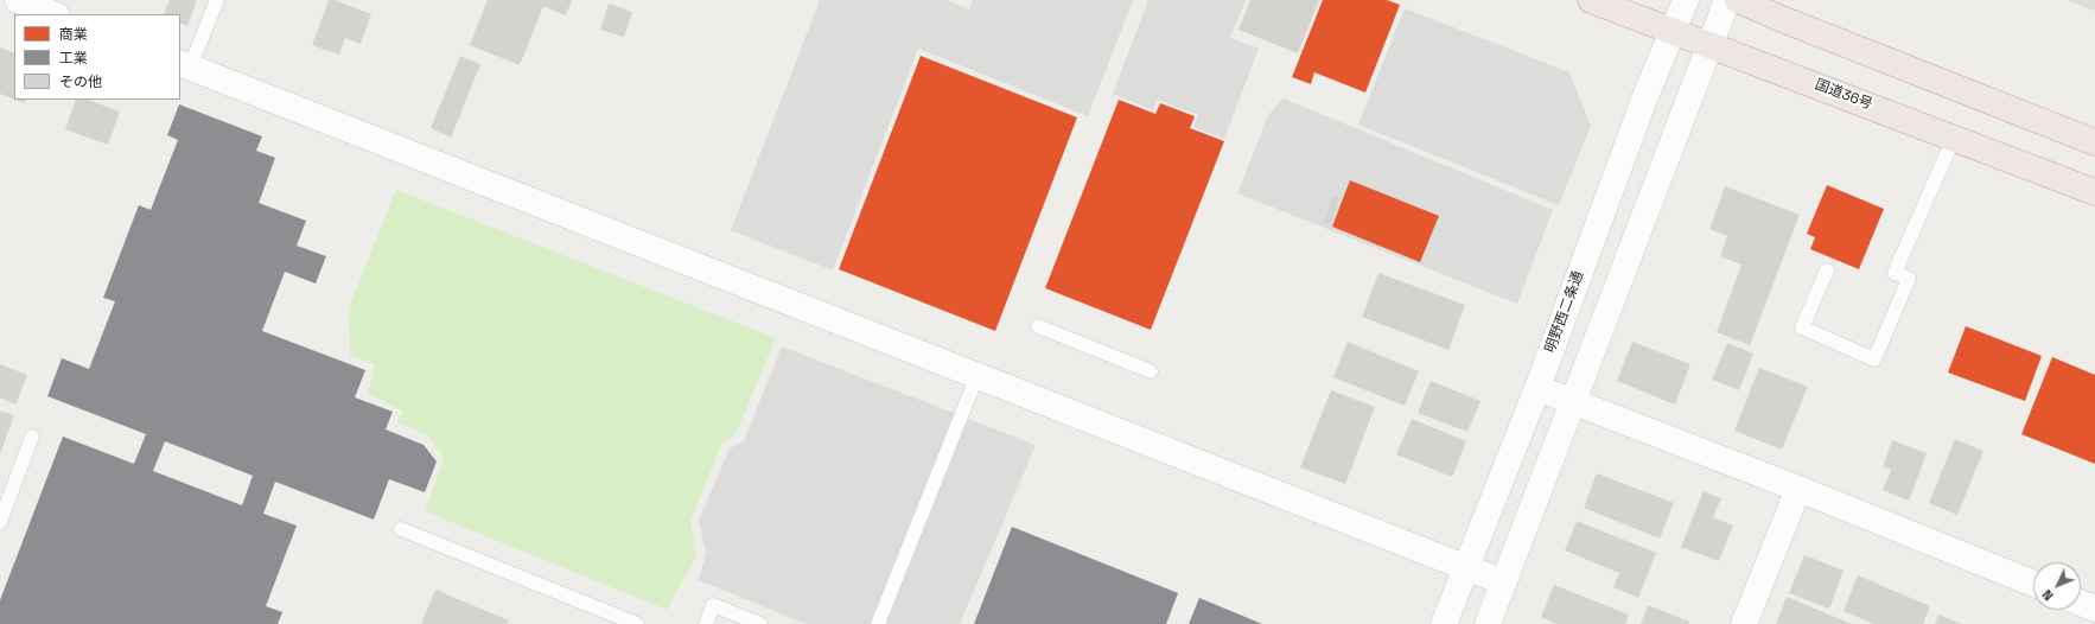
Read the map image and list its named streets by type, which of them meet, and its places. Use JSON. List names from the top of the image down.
{
  "streets": {
    "highway": ["国道36号"],
    "street": ["明野西二条通"]
  },
  "crossings": [
    ["国道36号", "明野西二条通"]
  ],
  "legend": ["商業", "工業", "その他"],
  "north": "bottom left"
}
